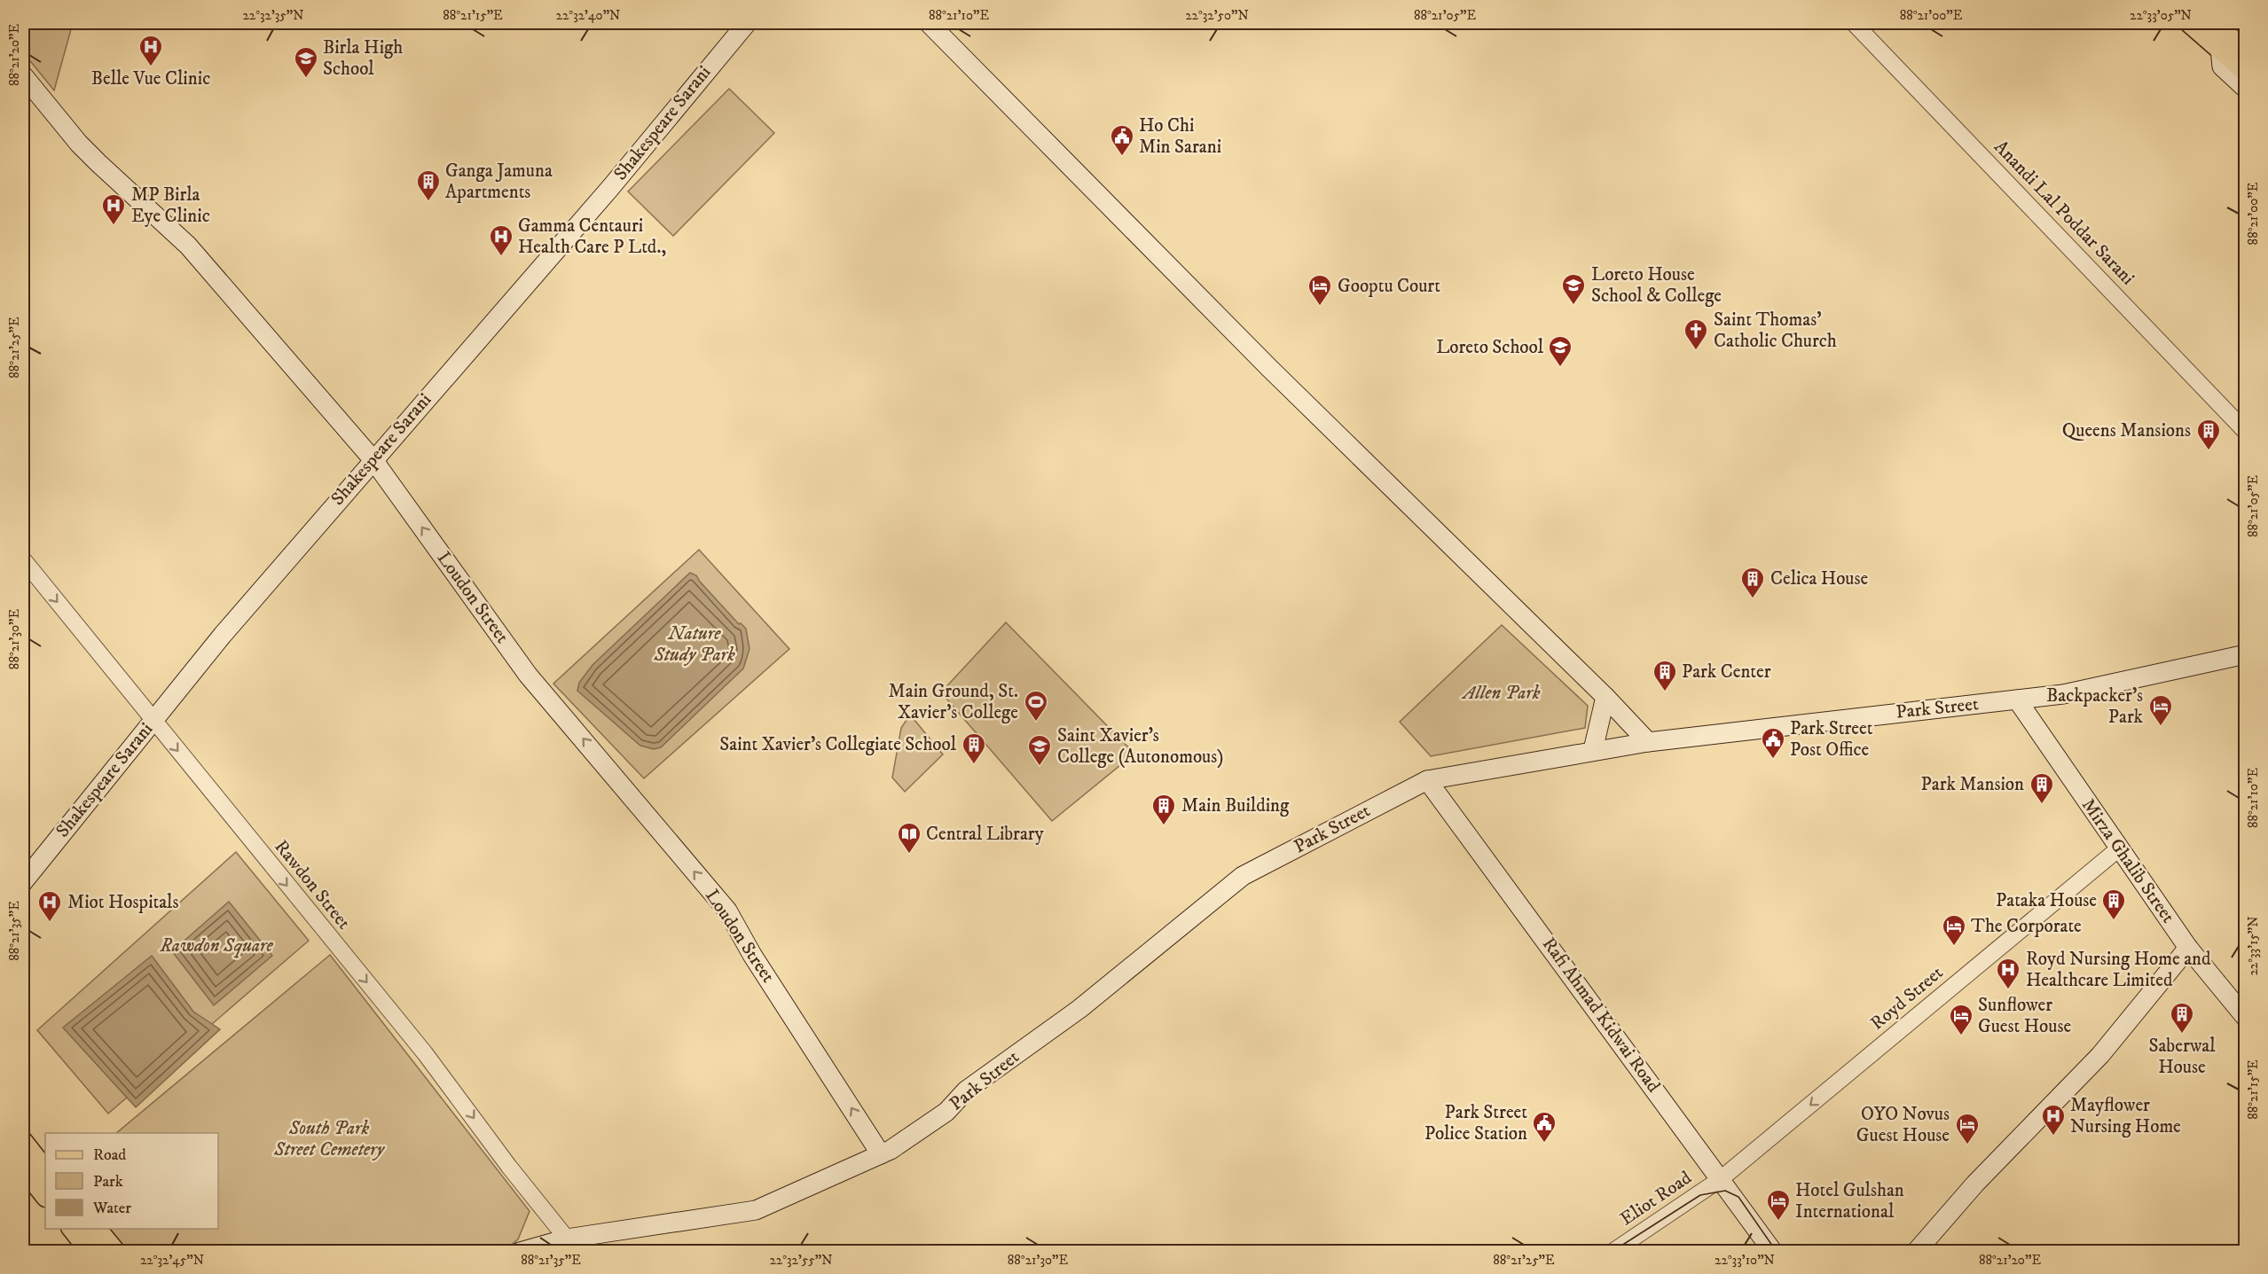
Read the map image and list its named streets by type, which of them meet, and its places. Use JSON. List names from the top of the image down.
{
  "streets": {
    "main road": [
      "Shakespeare Sarani",
      "Loudon Street",
      "Park Street",
      "Mirza Ghalib Street",
      "Rafi Ahmad Kidwai Road"
    ],
    "street": [
      "Anandi Lal Poddar Sarani",
      "Rawdon Street",
      "Royd Street",
      "Eliot Road"
    ]
  },
  "crossings": [
    ["Shakespeare Sarani", "Loudon Street"],
    ["Shakespeare Sarani", "Rawdon Street"],
    ["Loudon Street", "Park Street"],
    ["Park Street", "Mirza Ghalib Street"],
    ["Park Street", "Rawdon Street"],
    ["Park Street", "Rafi Ahmad Kidwai Road"],
    ["Mirza Ghalib Street", "Royd Street"],
    ["Royd Street", "Rafi Ahmad Kidwai Road"],
    ["Royd Street", "Eliot Road"],
    ["Rafi Ahmad Kidwai Road", "Eliot Road"]
  ],
  "one_way": ["Loudon Street", "Rawdon Street", "Royd Street"],
  "parks": [
    "Nature Study Park",
    "Allen Park",
    "Rawdon Square",
    "South Park Street Cemetery"
  ],
  "places": {
    "hospital": [
      "Belle Vue Clinic",
      "MP Birla Eye Clinic",
      "Gamma Centauri Health Care P Ltd.,",
      "Miot Hospitals",
      "Royd Nursing Home and Healthcare Limited",
      "Mayflower Nursing Home"
    ],
    "school or university": [
      "Birla High School",
      "Loreto House School & College",
      "Loreto School",
      "Saint Xavier's College (Autonomous)"
    ],
    "public building": ["Ho Chi Min Sarani", "Park Street Post Office", "Park Street Police Station"],
    "building": [
      "Ganga Jamuna Apartments",
      "Queens Mansions",
      "Celica House",
      "Park Center",
      "Saint Xavier's Collegiate School",
      "Park Mansion",
      "Main Building",
      "Pataka House",
      "Saberwal House"
    ],
    "hotel": [
      "Gooptu Court",
      "Backpacker's Park",
      "The Corporate",
      "Sunflower Guest House",
      "OYO Novus Guest House",
      "Hotel Gulshan International"
    ],
    "church": ["Saint Thomas' Catholic Church"],
    "sports": ["Main Ground, St. Xavier's College"],
    "library": ["Central Library"]
  },
  "legend": ["Road", "Park", "Water"],
  "coordinates": [
    "22°32'35\"N",
    "88°21'15\"E",
    "22°32'40\"N",
    "88°21'10\"E",
    "22°32'50\"N",
    "88°21'05\"E",
    "88°21'00\"E",
    "22°33'05\"N",
    "88°21'20\"E",
    "88°21'25\"E",
    "88°21'30\"E",
    "88°21'35\"E",
    "22°33'15\"N",
    "22°32'45\"N",
    "22°32'55\"N",
    "22°33'10\"N"
  ]
}
